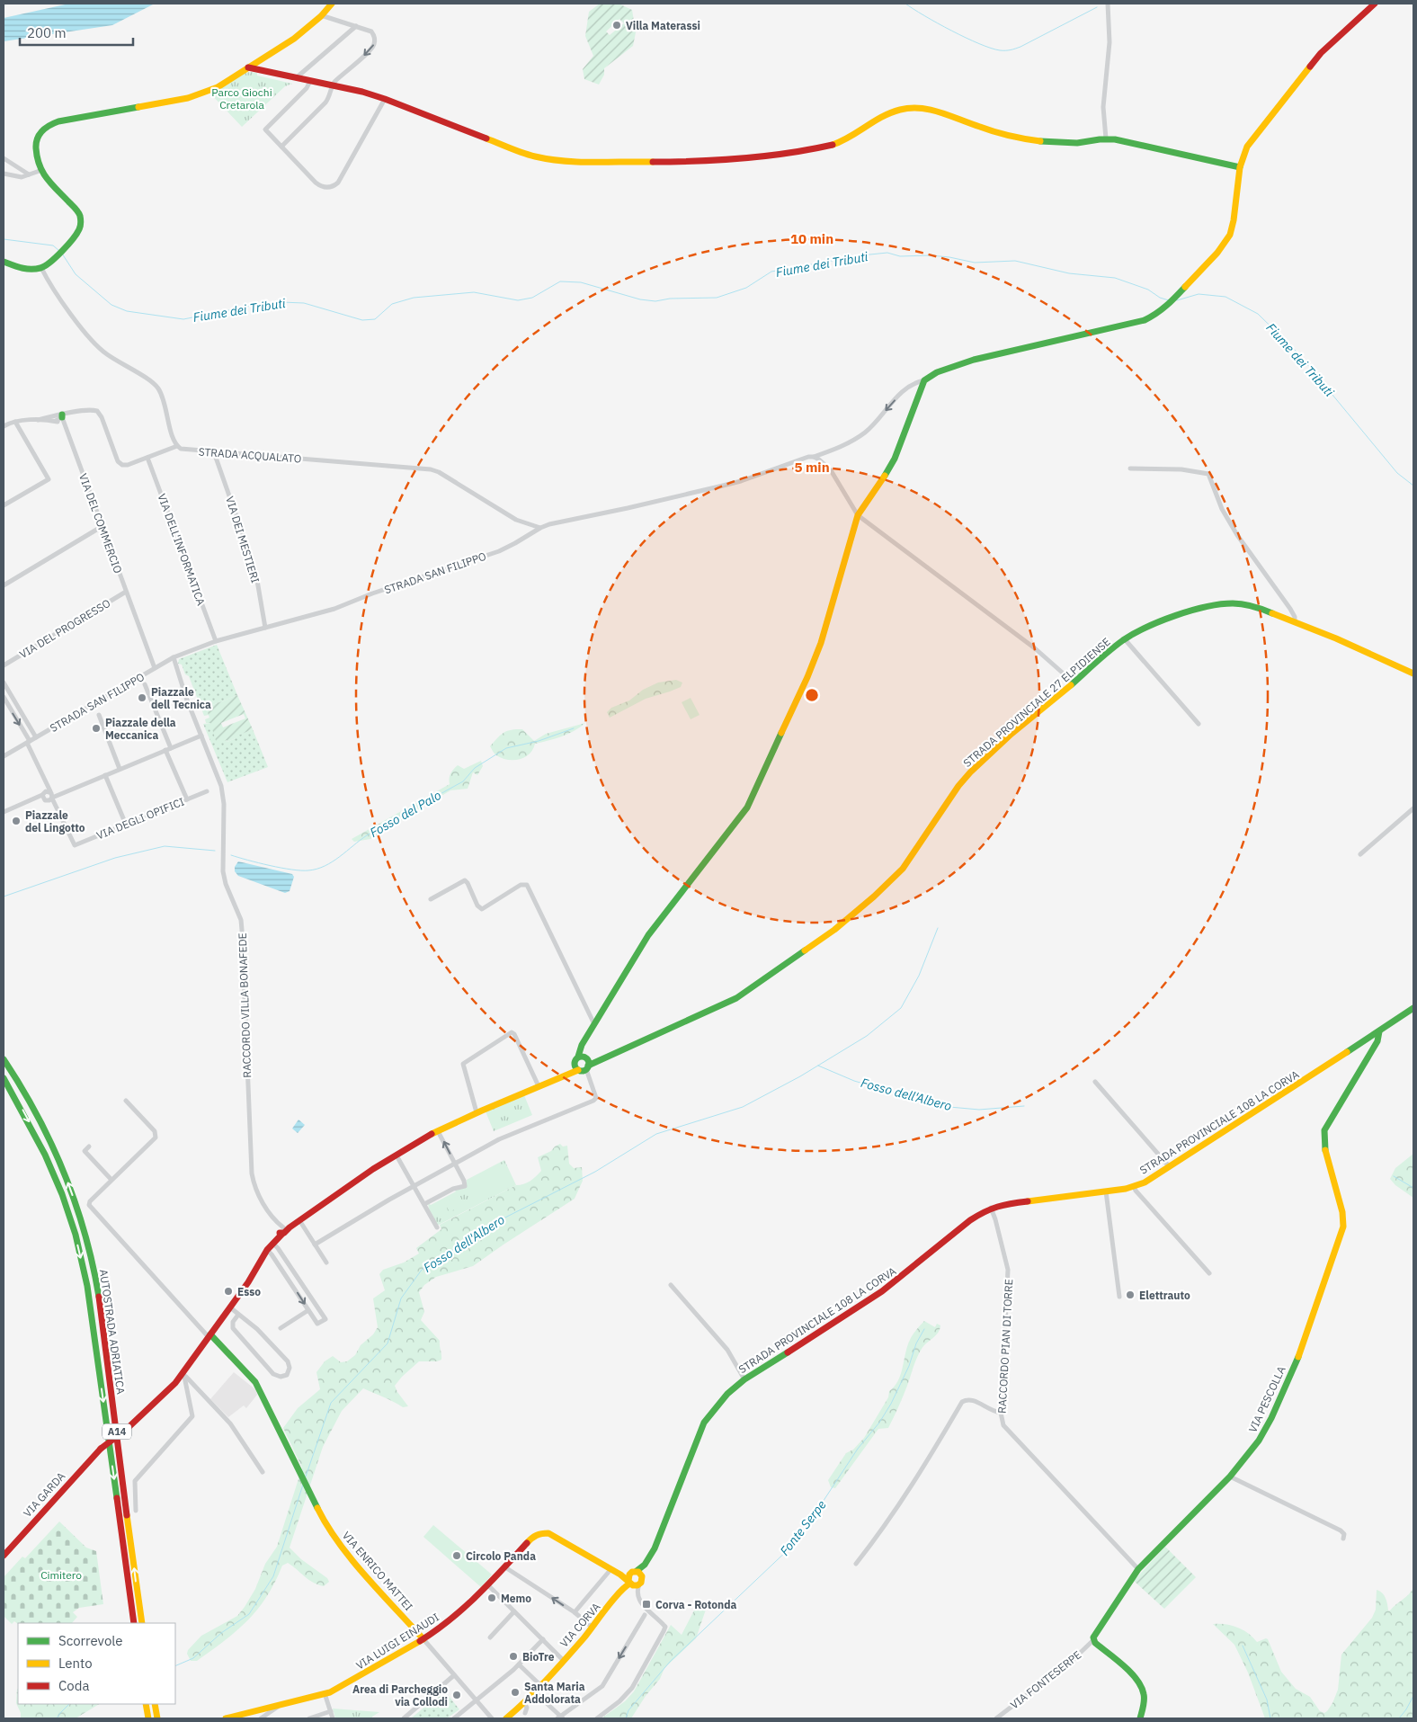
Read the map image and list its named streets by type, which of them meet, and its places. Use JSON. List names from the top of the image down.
{
  "streets": {
    "main road": [
      "STRADA PROVINCIALE 27 ELPIDIENSE",
      "STRADA PROVINCIALE 108 LA CORVA",
      "AUTOSTRADA ADRIATICA",
      "VIA PESCOLLA",
      "A14",
      "VIA GARDA",
      "VIA ENRICO MATTEI",
      "VIA CORVA",
      "VIA LUIGI EINAUDI"
    ],
    "street": [
      "STRADA ACQUALATO",
      "VIA DEL COMMERCIO",
      "VIA DEI MESTIERI",
      "VIA DELL'INFORMATICA",
      "STRADA SAN FILIPPO",
      "VIA DEL PROGRESSO",
      "VIA DEGLI OPIFICI",
      "RACCORDO VILLA BONAFEDE",
      "RACCORDO PIAN DI TORRE",
      "VIA FONTESERPE"
    ]
  },
  "crossings": [
    ["STRADA ACQUALATO", "VIA DEI MESTIERI"],
    ["STRADA ACQUALATO", "STRADA SAN FILIPPO"],
    ["VIA DEL COMMERCIO", "STRADA SAN FILIPPO"],
    ["VIA DEL COMMERCIO", "VIA DEL PROGRESSO"],
    ["VIA DEI MESTIERI", "STRADA SAN FILIPPO"],
    ["VIA DELL'INFORMATICA", "STRADA SAN FILIPPO"],
    ["STRADA SAN FILIPPO", "RACCORDO VILLA BONAFEDE"],
    ["STRADA PROVINCIALE 27 ELPIDIENSE", "RACCORDO VILLA BONAFEDE"],
    ["STRADA PROVINCIALE 27 ELPIDIENSE", "VIA GARDA"],
    ["STRADA PROVINCIALE 27 ELPIDIENSE", "VIA ENRICO MATTEI"],
    ["STRADA PROVINCIALE 108 LA CORVA", "RACCORDO PIAN DI TORRE"],
    ["STRADA PROVINCIALE 108 LA CORVA", "VIA PESCOLLA"],
    ["STRADA PROVINCIALE 108 LA CORVA", "VIA CORVA"],
    ["STRADA PROVINCIALE 108 LA CORVA", "VIA LUIGI EINAUDI"],
    ["RACCORDO PIAN DI TORRE", "VIA PESCOLLA"],
    ["VIA PESCOLLA", "VIA FONTESERPE"],
    ["VIA ENRICO MATTEI", "VIA LUIGI EINAUDI"],
    ["VIA CORVA", "VIA LUIGI EINAUDI"]
  ],
  "water": [
    "Fiume dei Tributi",
    "Fosso del Palo",
    "Fosso dell'Albero",
    "Fonte Serpe"
  ],
  "parks": ["Parco Giochi Cretarola", "Cimitero"],
  "places": {
    "other": [
      "Villa Materassi",
      "Piazzale dell Tecnica",
      "Piazzale della Meccanica",
      "Piazzale del Lingotto",
      "Esso",
      "Elettrauto",
      "Circolo Panda",
      "Memo",
      "BioTre",
      "Santa Maria Addolorata",
      "Area di Parcheggio via Collodi"
    ],
    "transit": ["Corva - Rotonda"]
  },
  "legend": ["Scorrevole", "Lento", "Coda"],
  "scale_bar": "200 m",
  "rings": ["10 min", "5 min"]
}
